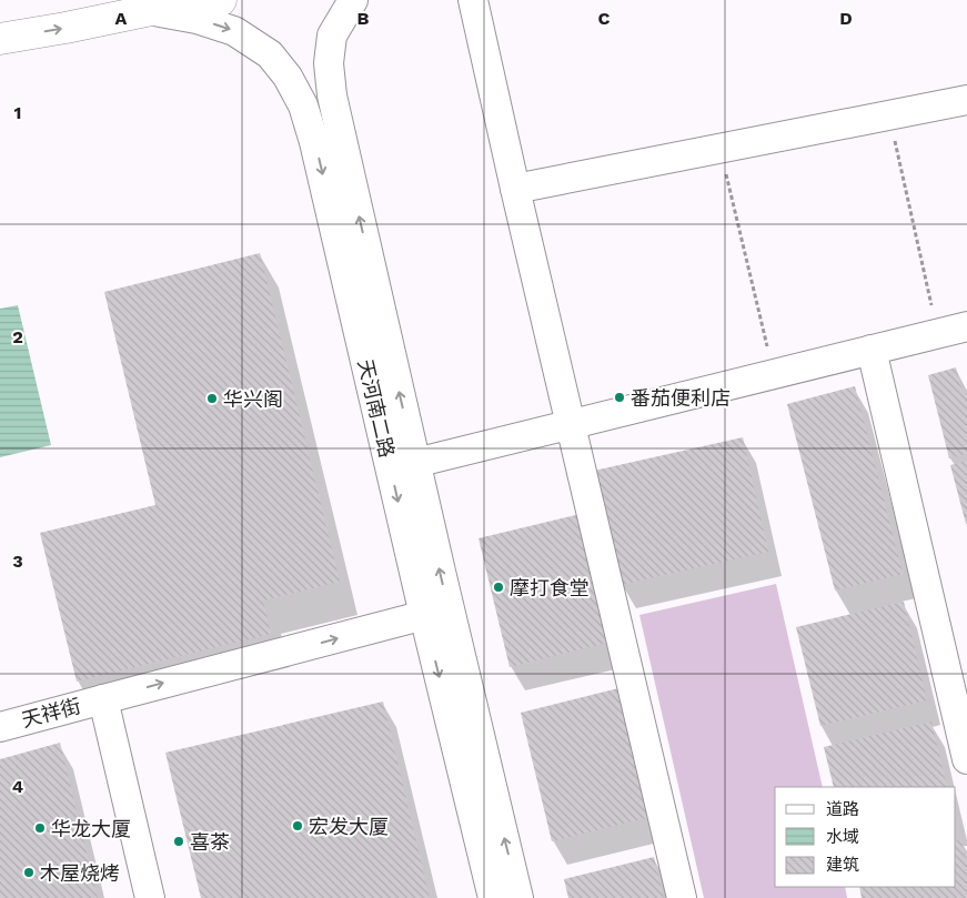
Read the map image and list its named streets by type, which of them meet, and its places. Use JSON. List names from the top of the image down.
{
  "streets": {
    "street": ["天河南二路", "天祥街"]
  },
  "crossings": [
    ["天河南二路", "天祥街"]
  ],
  "one_way": ["天祥街"],
  "places": [
    "番茄便利店",
    "华兴阁",
    "摩打食堂",
    "宏发大厦",
    "华龙大厦",
    "喜茶",
    "木屋烧烤"
  ],
  "legend": ["道路", "水域", "建筑"],
  "grid": {
    "columns": [
      "A",
      "B",
      "C",
      "D"
    ],
    "rows": [
      "1",
      "2",
      "3",
      "4"
    ]
  }
}
